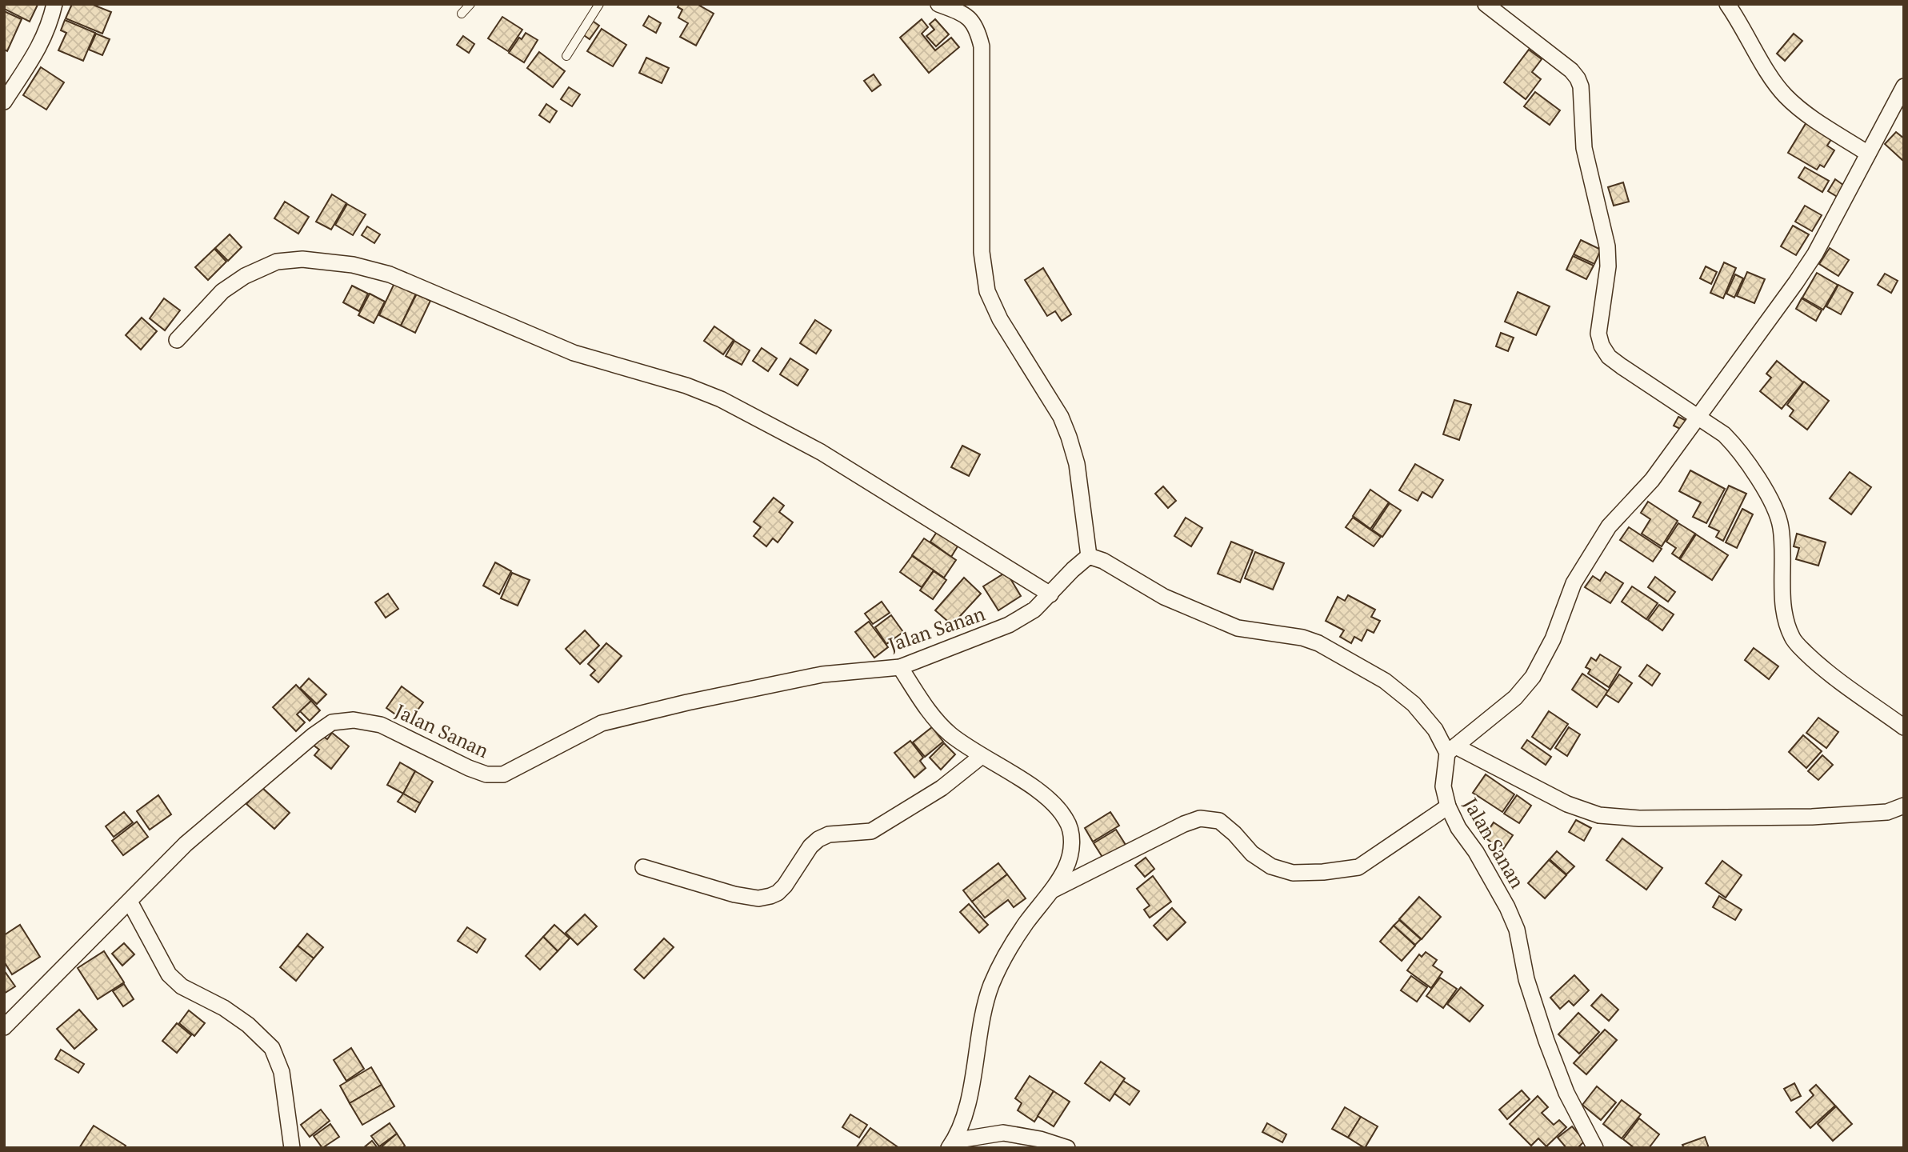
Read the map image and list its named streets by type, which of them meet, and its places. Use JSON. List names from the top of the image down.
{
  "streets": {
    "street": ["Jalan Sanan"]
  }
}
